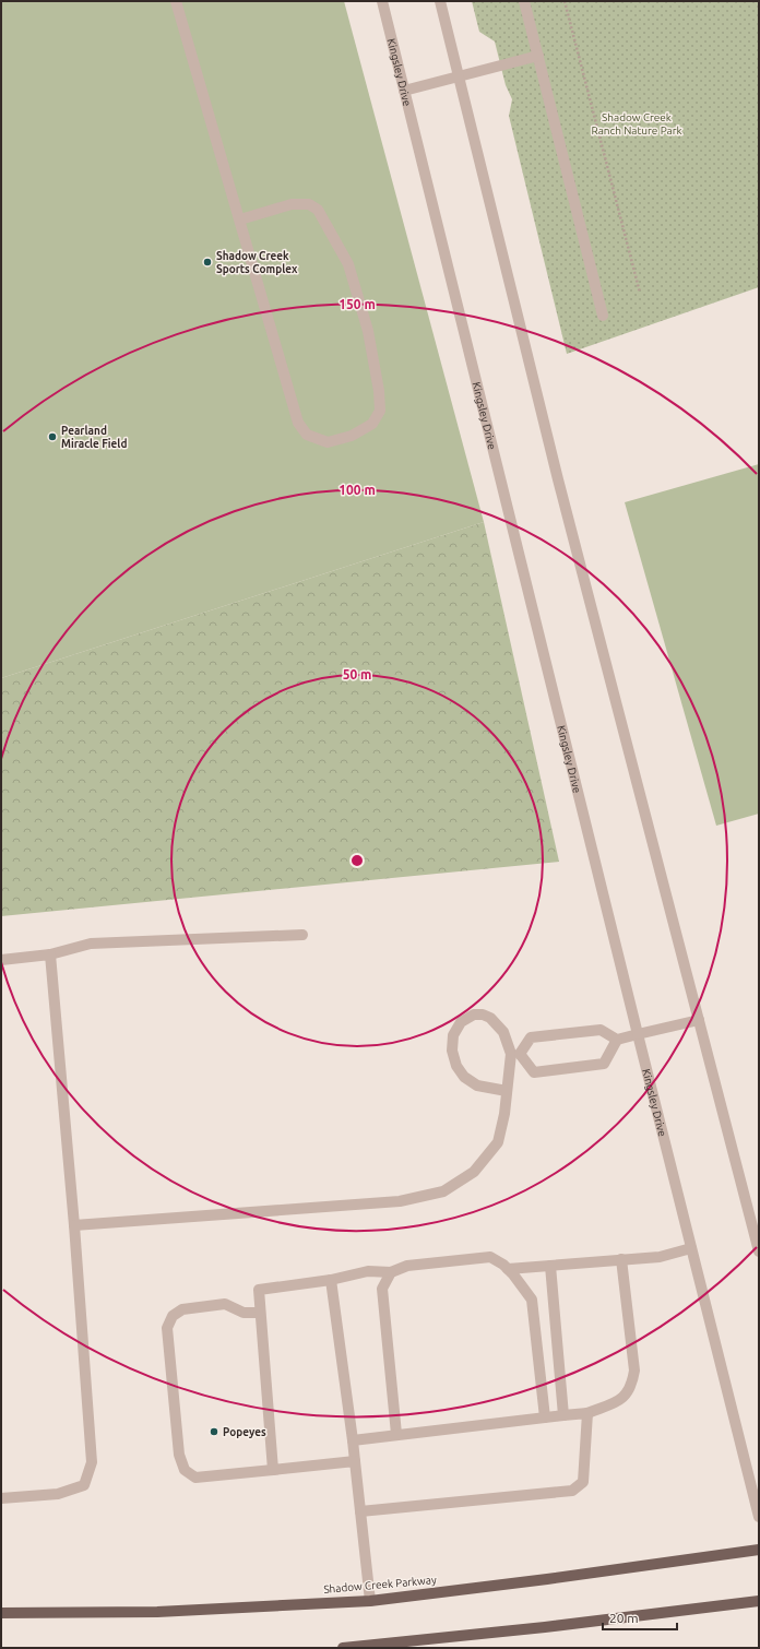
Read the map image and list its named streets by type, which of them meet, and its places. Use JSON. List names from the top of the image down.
{
  "streets": {
    "main road": ["Shadow Creek Parkway"],
    "street": ["Kingsley Drive"]
  },
  "parks": ["Shadow Creek Ranch Nature Park"],
  "places": ["Shadow Creek Sports Complex", "Pearland Miracle Field", "Popeyes"],
  "scale_bar": "20 m",
  "rings": ["150 m", "100 m", "50 m"]
}
